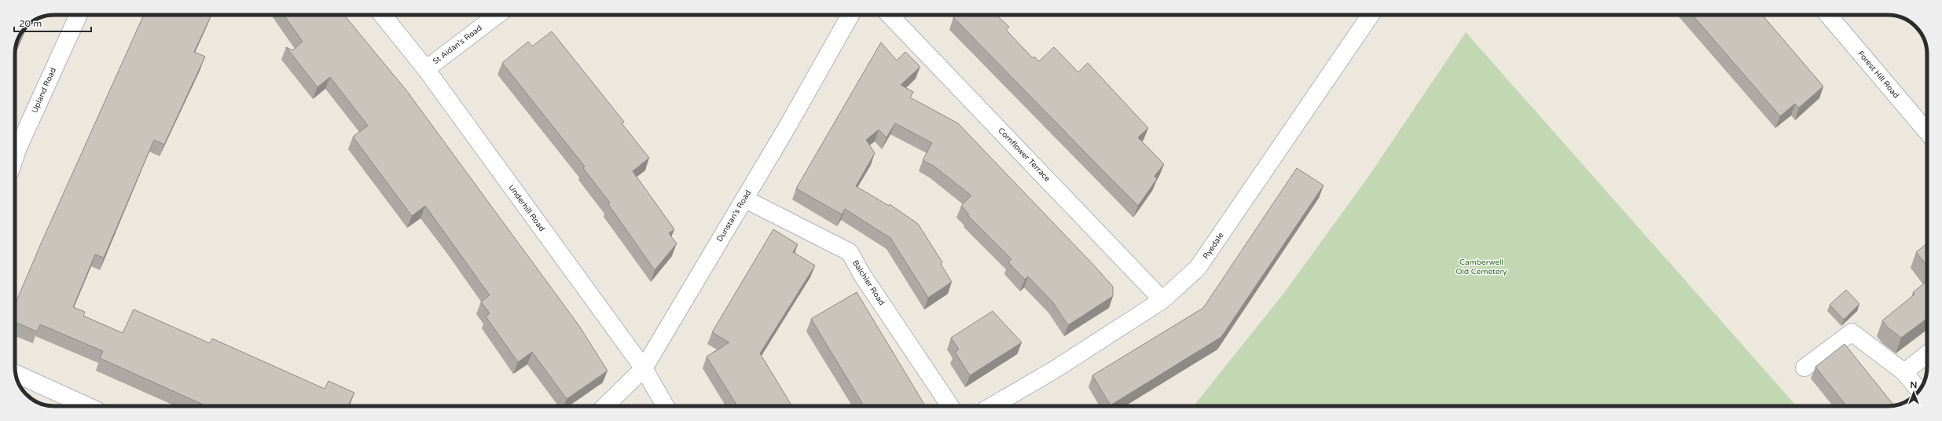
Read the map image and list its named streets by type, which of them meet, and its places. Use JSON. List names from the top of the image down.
{
  "streets": {
    "street": [
      "St Aidan's Road",
      "Forest Hill Road",
      "Upland Road",
      "Cornflower Terrace",
      "Underhill Road",
      "Dunstan's Road",
      "Ryedale",
      "Balchier Road"
    ]
  },
  "crossings": [
    ["St Aidan's Road", "Underhill Road"],
    ["Cornflower Terrace", "Ryedale"],
    ["Underhill Road", "Dunstan's Road"],
    ["Dunstan's Road", "Balchier Road"]
  ],
  "parks": ["Camberwell Old Cemetery"],
  "scale_bar": "20 m",
  "north": "top"
}
